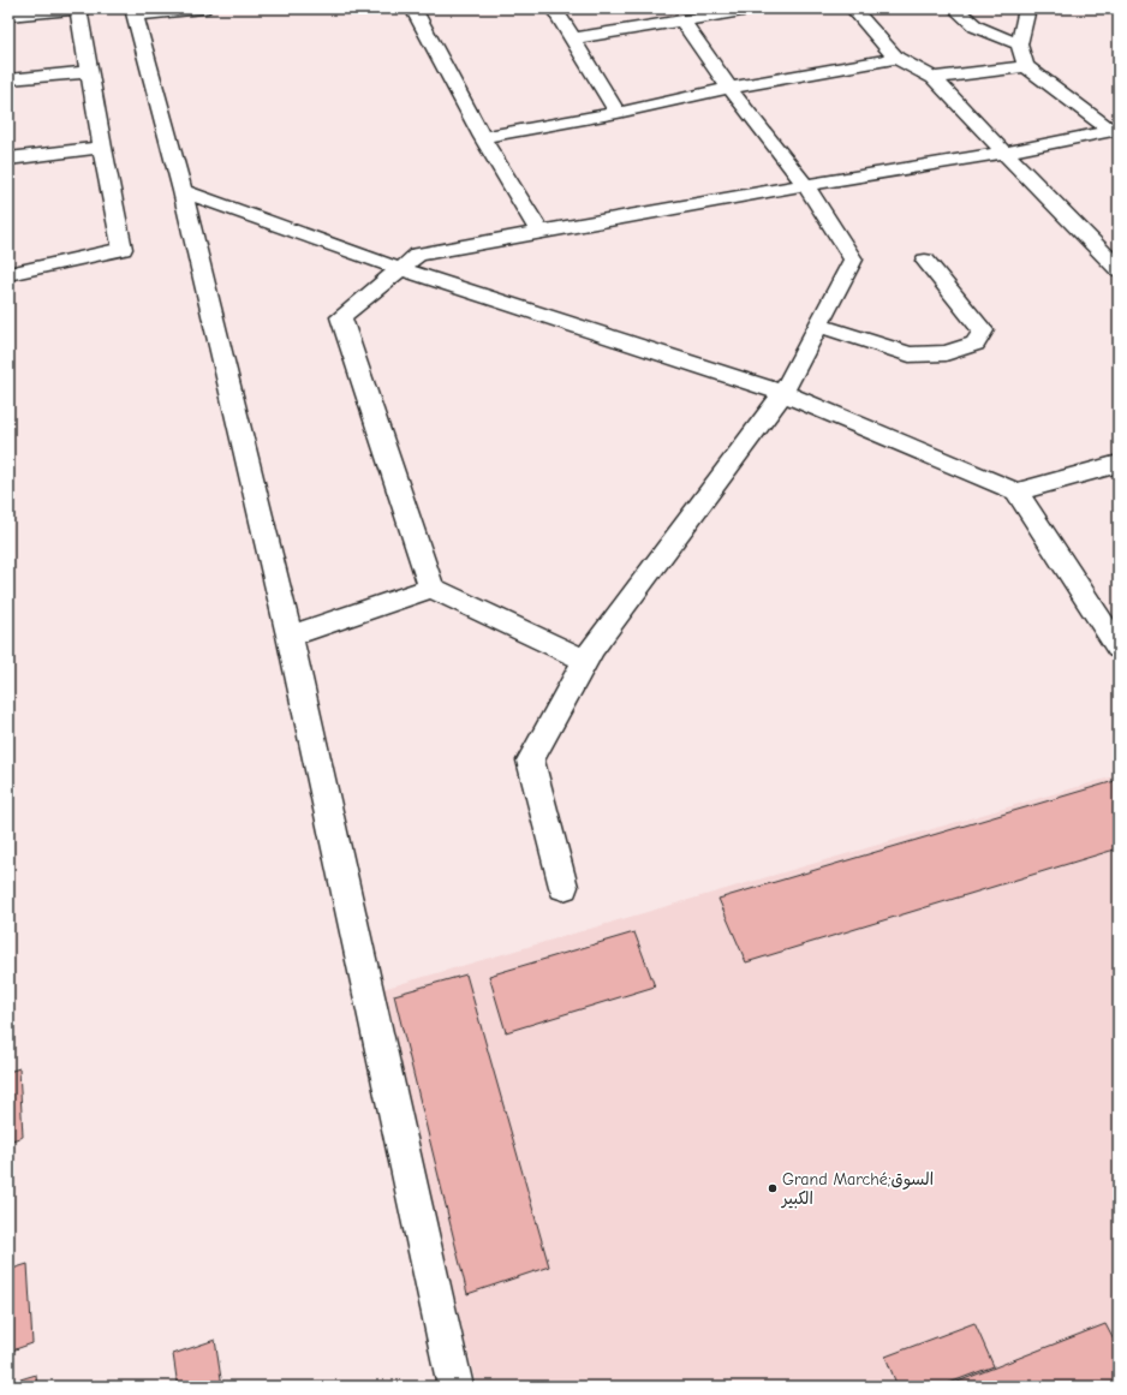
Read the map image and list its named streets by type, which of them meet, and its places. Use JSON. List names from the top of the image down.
{
  "places": ["Grand Marché;السوق الكبير"]
}
